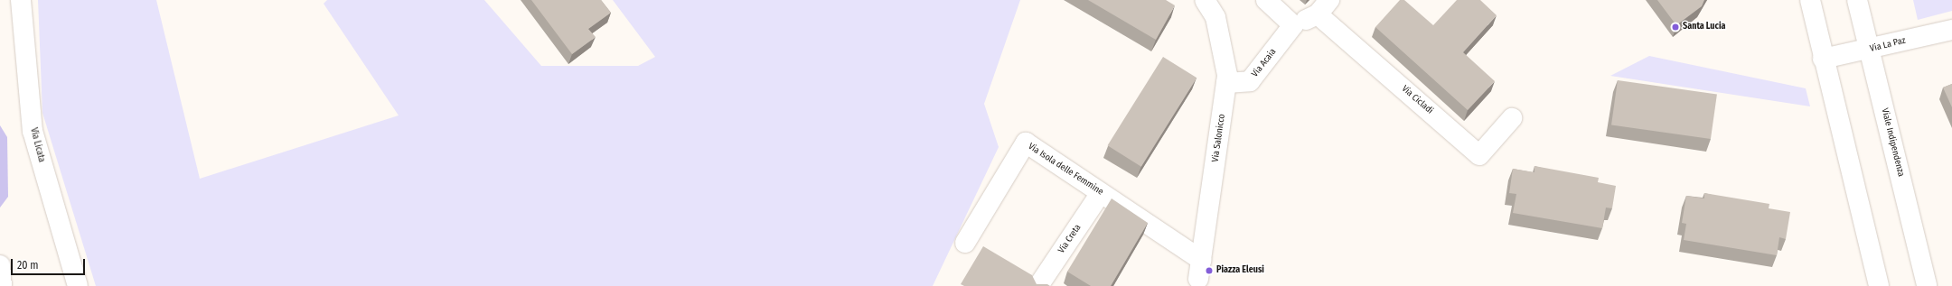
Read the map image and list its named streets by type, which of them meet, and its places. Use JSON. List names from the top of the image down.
{
  "streets": {
    "street": [
      "Via La Paz",
      "Via Acaia",
      "Via Cicladi",
      "Via Salonicco",
      "Viale Indipendenza",
      "Via Licata",
      "Via Isola delle Femmine",
      "Via Creta"
    ]
  },
  "crossings": [
    ["Via La Paz", "Viale Indipendenza"],
    ["Via Acaia", "Via Cicladi"],
    ["Via Acaia", "Via Salonicco"],
    ["Via Salonicco", "Via Isola delle Femmine"],
    ["Via Isola delle Femmine", "Via Creta"]
  ],
  "places": ["Santa Lucia", "Piazza Eleusi"],
  "scale_bar": "20 m"
}
